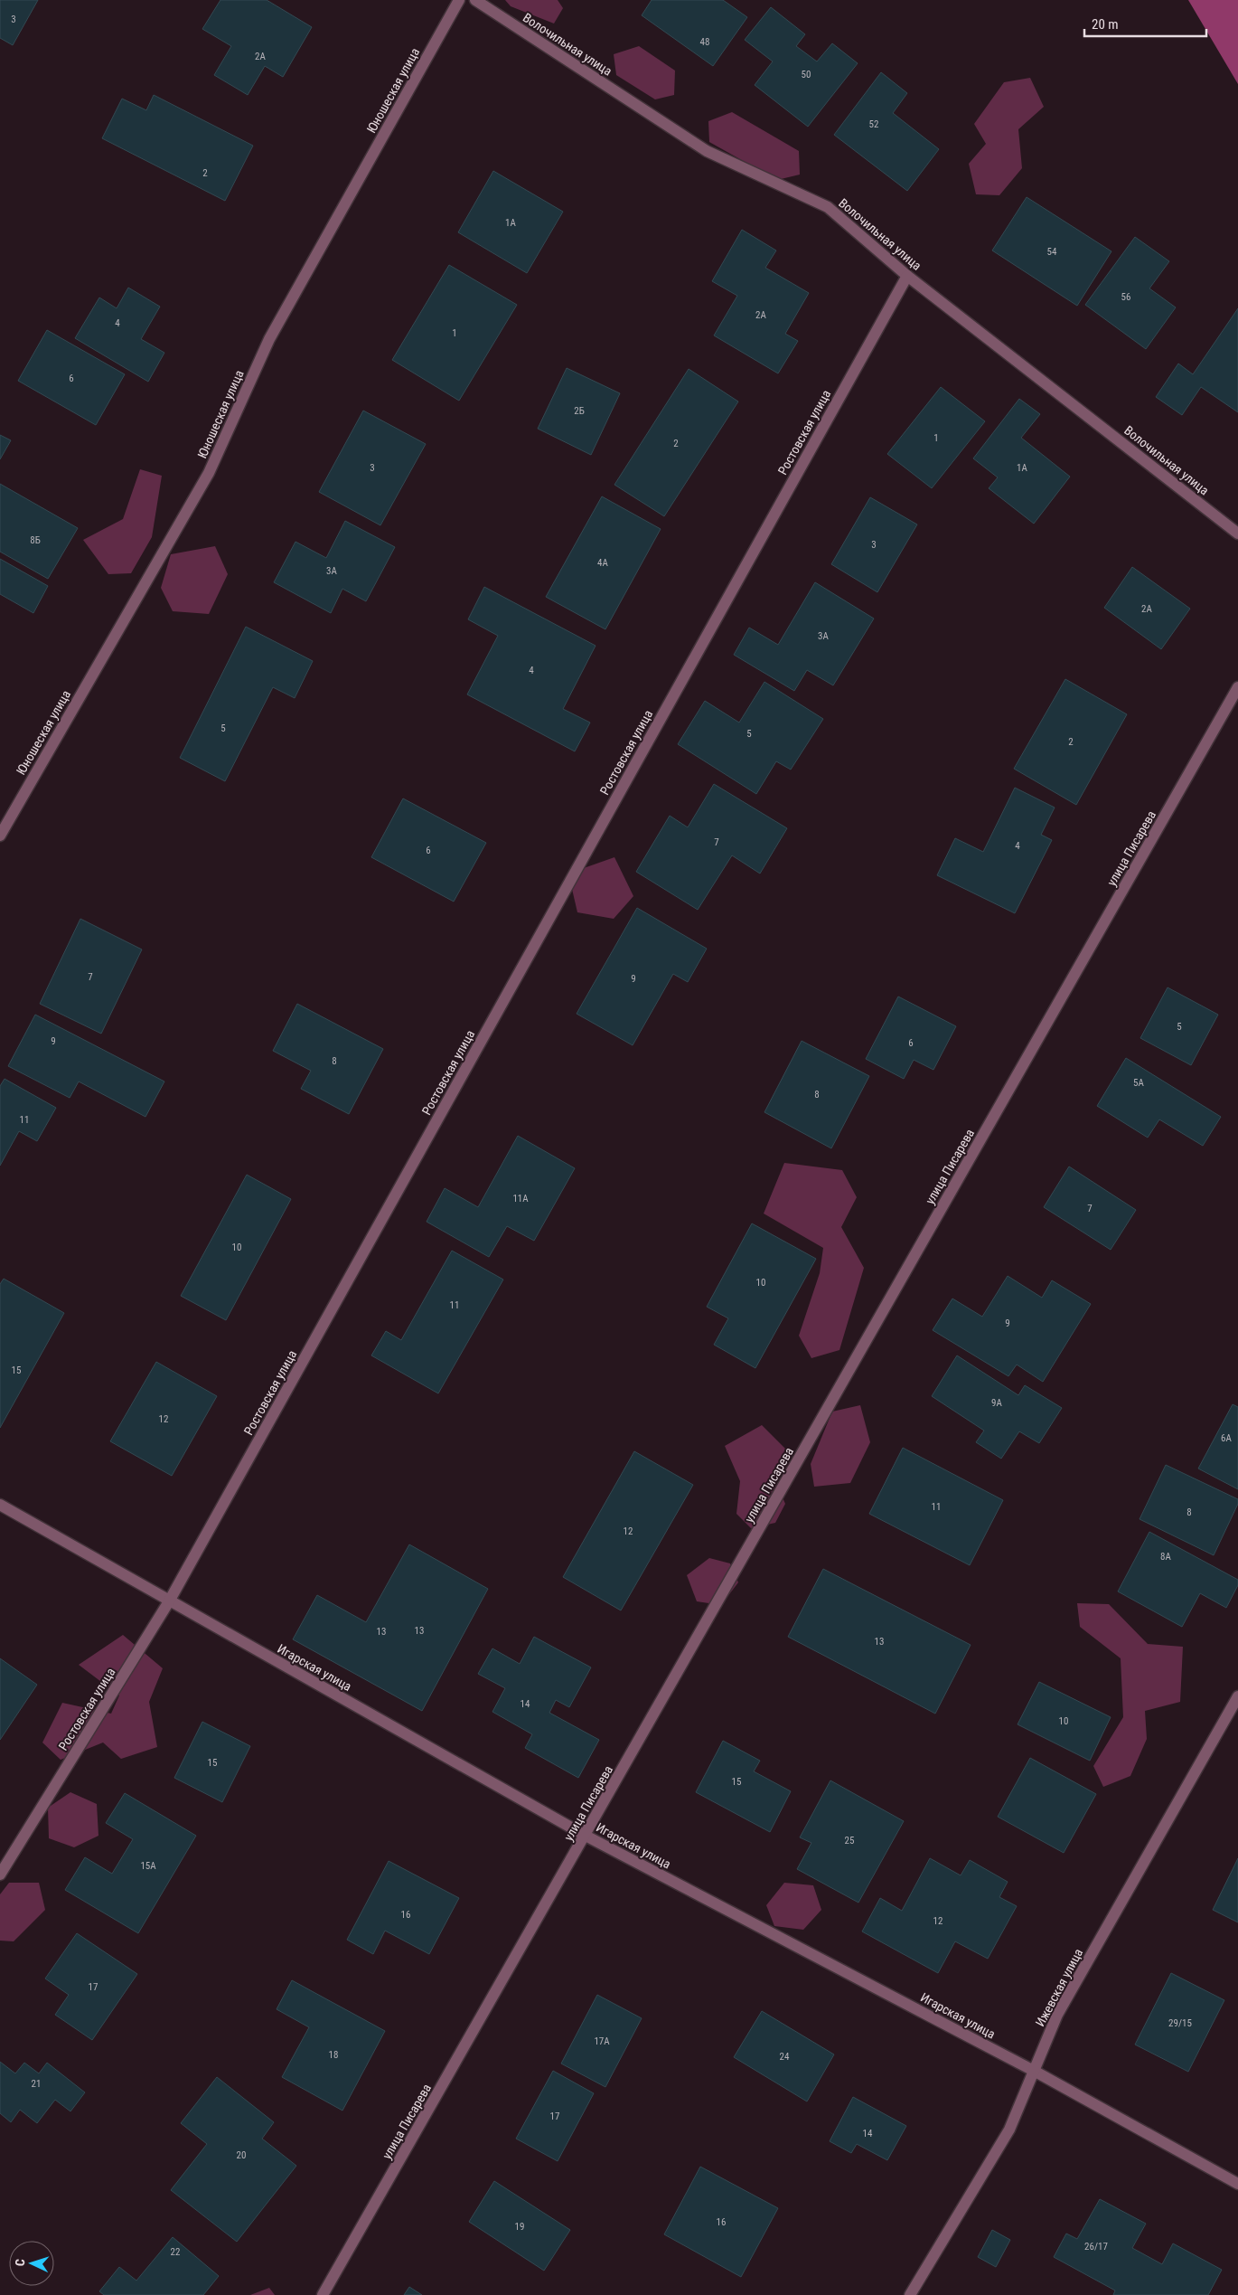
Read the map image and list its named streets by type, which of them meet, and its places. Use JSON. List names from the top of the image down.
{
  "streets": {
    "street": [
      "Волочильная улица",
      "Юношеская улица",
      "Ростовская улица",
      "улица Писарева",
      "Игарская улица",
      "Ижевская улица"
    ]
  },
  "crossings": [
    ["Волочильная улица", "Ростовская улица"],
    ["Ростовская улица", "Игарская улица"],
    ["улица Писарева", "Игарская улица"],
    ["Игарская улица", "Ижевская улица"]
  ],
  "house_numbers": [
    "3",
    "48",
    "2А",
    "50",
    "52",
    "2",
    "1А",
    "54",
    "56",
    "2А",
    "4",
    "1",
    "6",
    "2Б",
    "1",
    "2",
    "3",
    "1А",
    "8Б",
    "3",
    "4А",
    "3А",
    "2А",
    "3А",
    "4",
    "5",
    "5",
    "2",
    "7",
    "4",
    "6",
    "7",
    "9",
    "5",
    "9",
    "6",
    "8",
    "5А",
    "8",
    "11",
    "11А",
    "7",
    "10",
    "10",
    "11",
    "9",
    "15",
    "9А",
    "12",
    "6А",
    "11",
    "8",
    "12",
    "8А",
    "13",
    "13",
    "13",
    "14",
    "10",
    "15",
    "15",
    "25",
    "15А",
    "16",
    "12",
    "17",
    "29/15",
    "17А",
    "18",
    "24",
    "21",
    "17",
    "14",
    "20",
    "16",
    "19",
    "26/17",
    "22"
  ],
  "scale_bar": "20 m",
  "north": "left"
}
